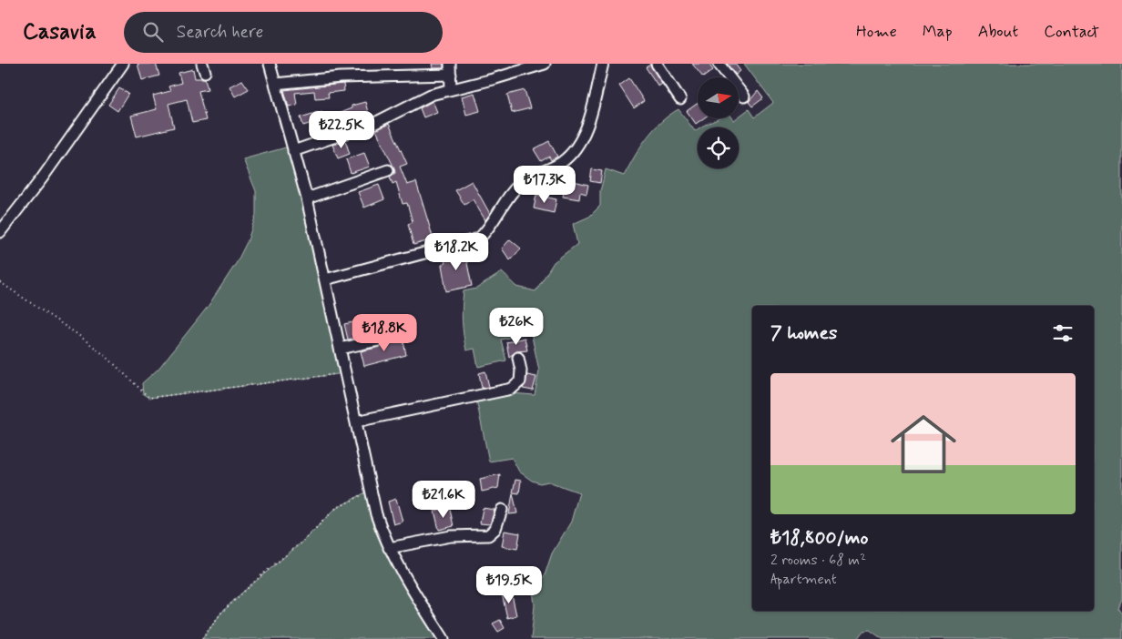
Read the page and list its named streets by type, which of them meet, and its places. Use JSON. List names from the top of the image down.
{
  "north": "right",
  "page": {
    "header": "Casavia",
    "search": "Search here",
    "nav": [
      "Home",
      "Map",
      "About",
      "Contact"
    ],
    "price": [
      "₺22.5K",
      "₺17.3K",
      "₺18.2K",
      "₺26K",
      "₺18.8K",
      "₺21.6K",
      "₺19.5K"
    ],
    "heading": "7 homes",
    "list": [
      {
        "name": "₺18,800/mo",
        "note": "2 rooms · 68 m² · Apartment"
      }
    ]
  }
}
